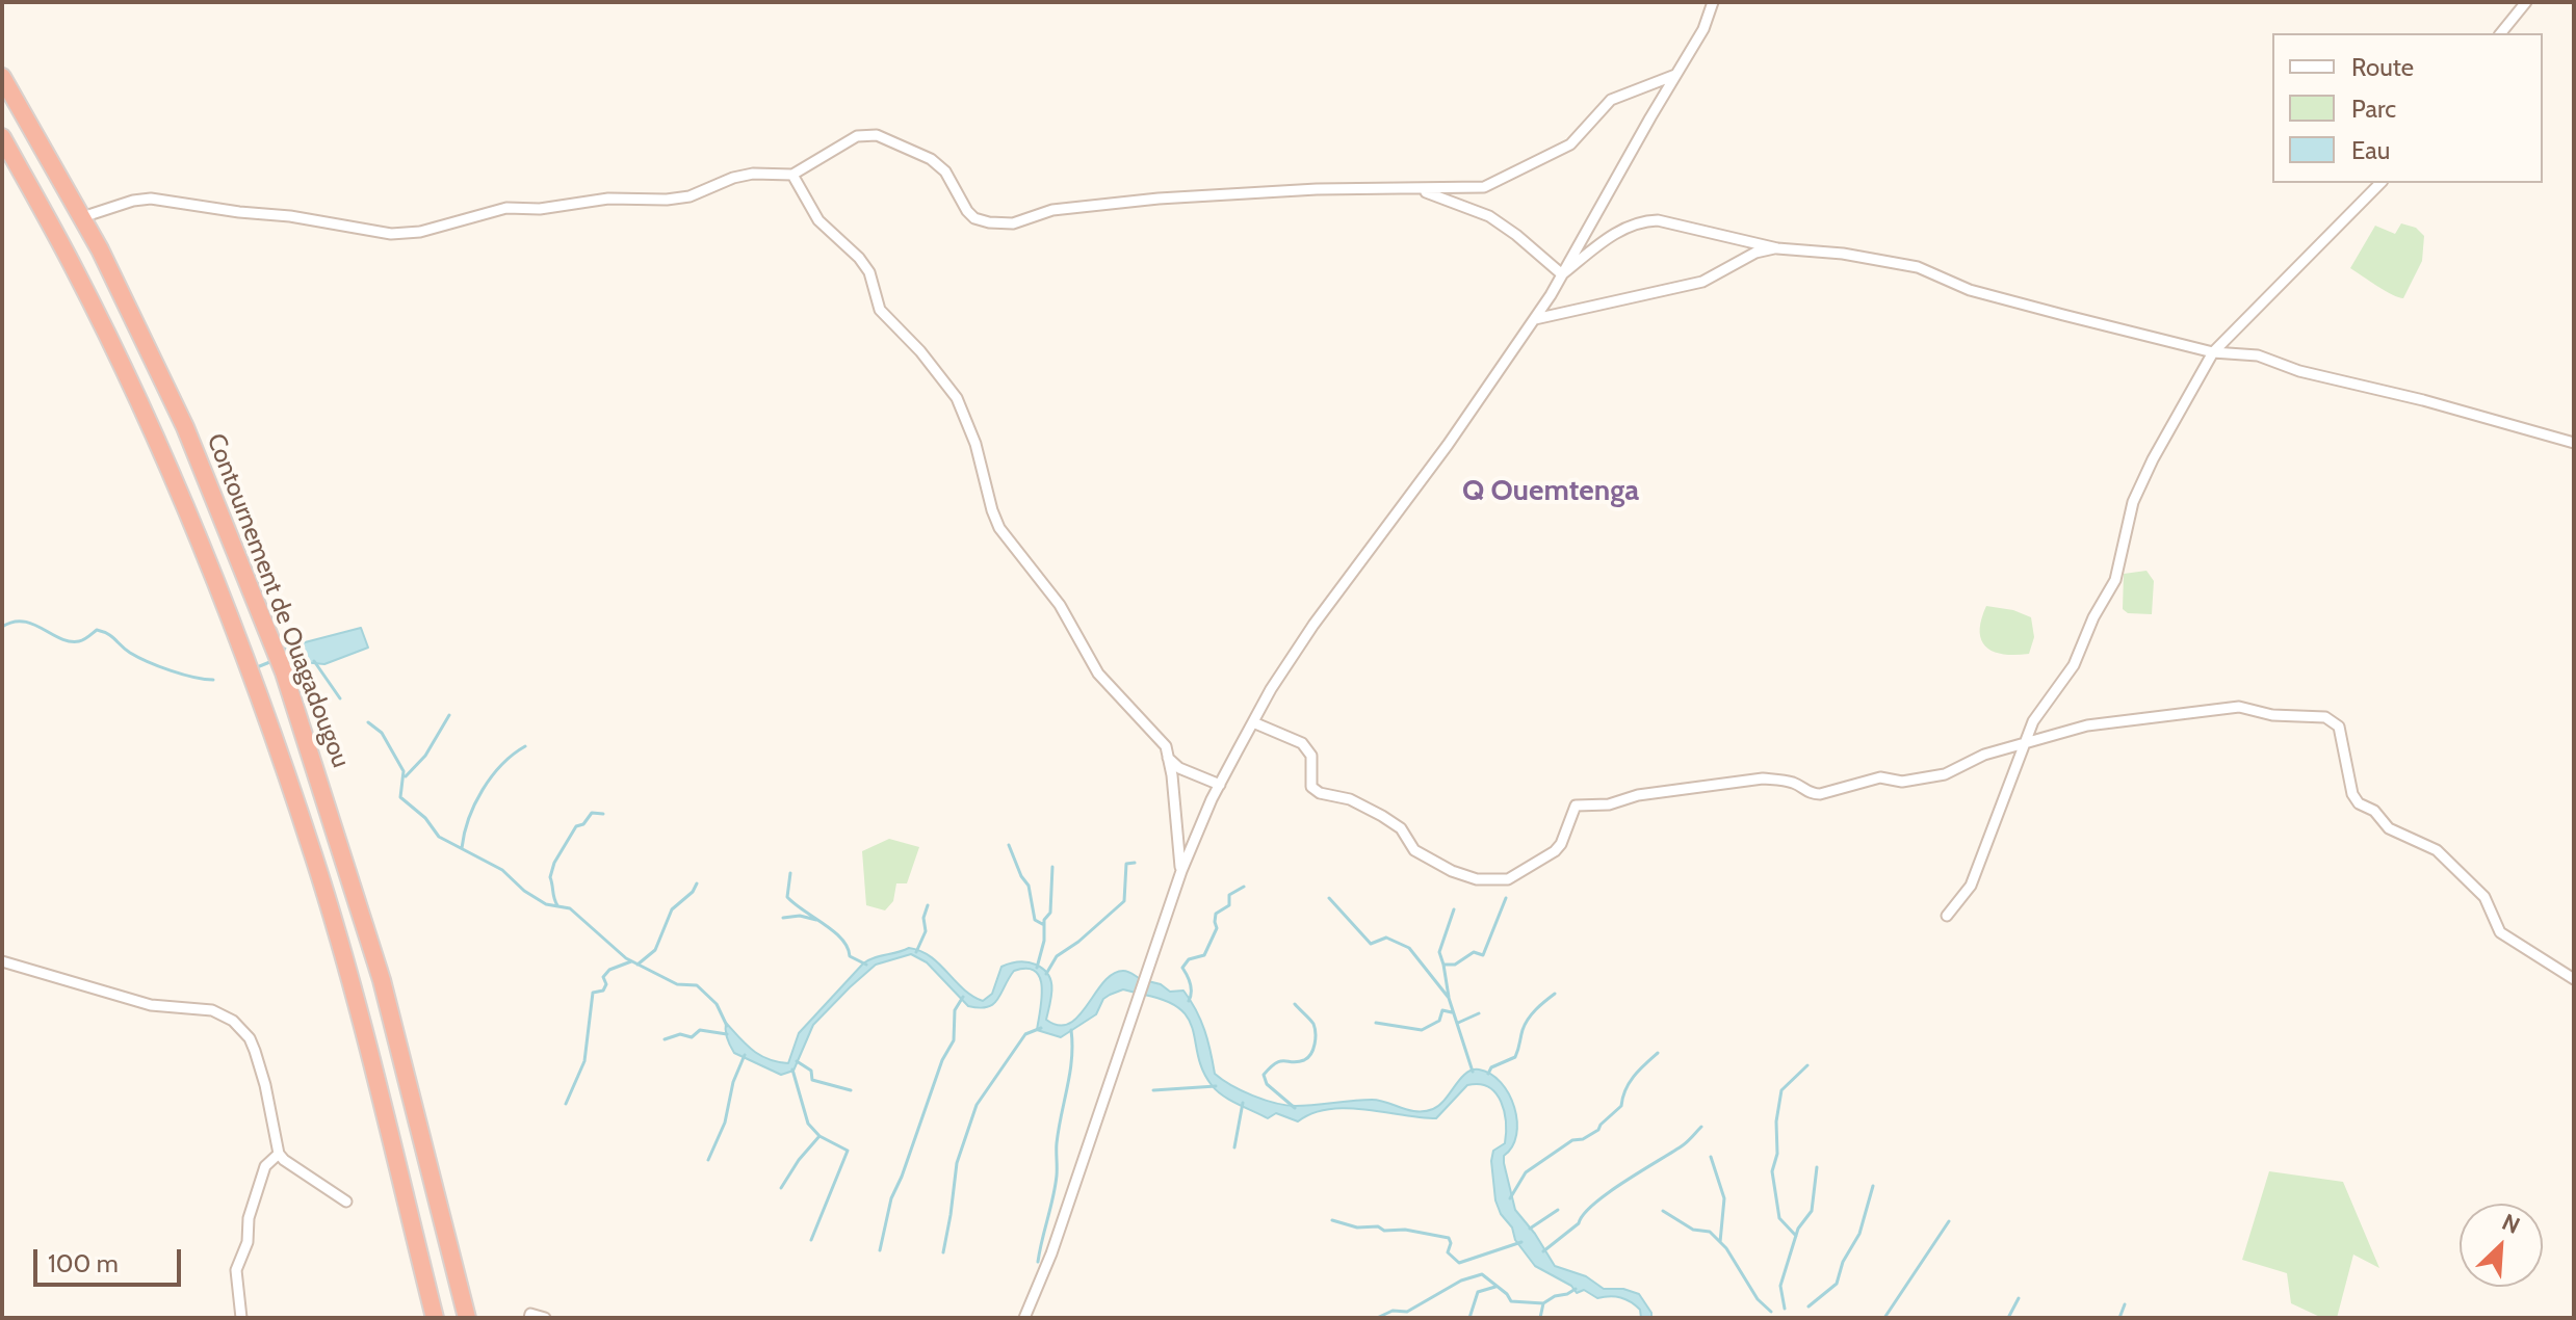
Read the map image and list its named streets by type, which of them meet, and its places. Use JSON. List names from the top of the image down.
{
  "streets": {
    "highway": ["Contournement de Ouagadougou"]
  },
  "districts": ["Q Ouemtenga"],
  "legend": ["Route", "Parc", "Eau"],
  "scale_bar": "100 m",
  "north": "top right"
}
